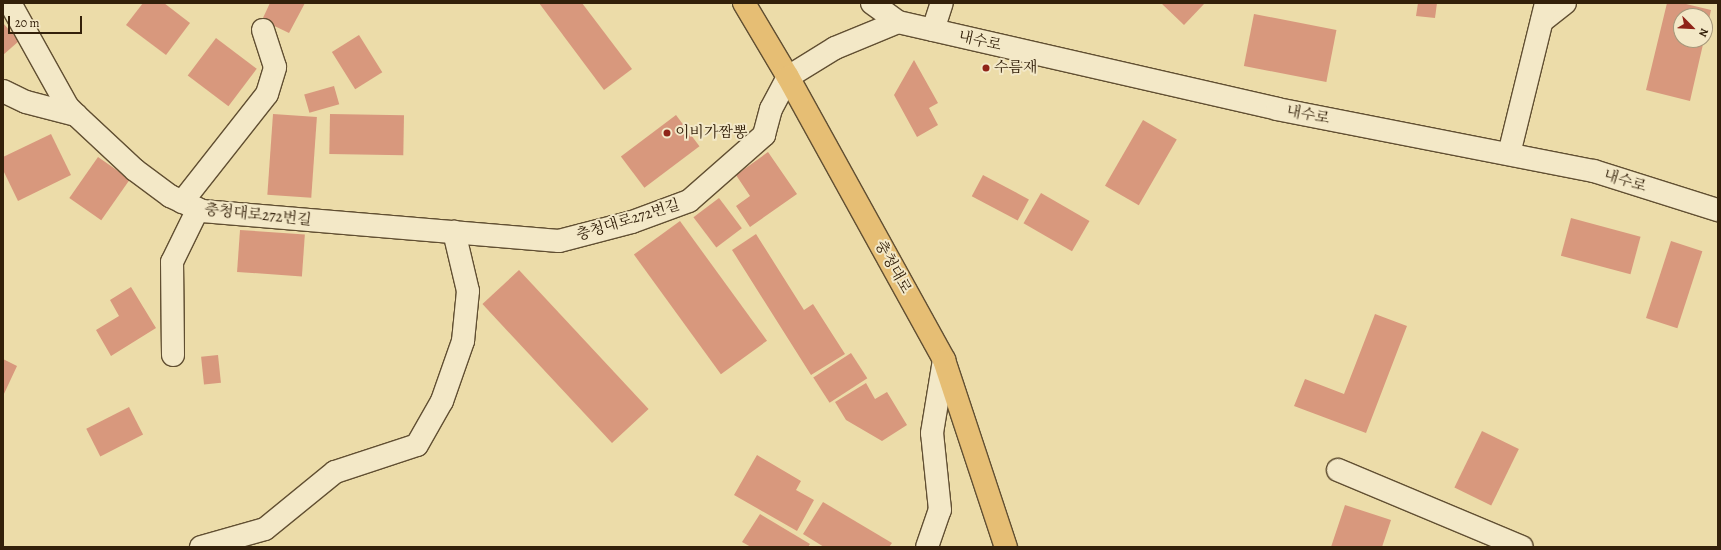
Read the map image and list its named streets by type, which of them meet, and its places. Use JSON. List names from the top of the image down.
{
  "streets": {
    "main road": ["충청대로"],
    "street": ["내수로", "충청대로272번길"]
  },
  "crossings": [
    ["충청대로272번길", "충청대로"]
  ],
  "places": ["수름재", "이비가짬뽕"],
  "scale_bar": "20 m",
  "north": "bottom right"
}
